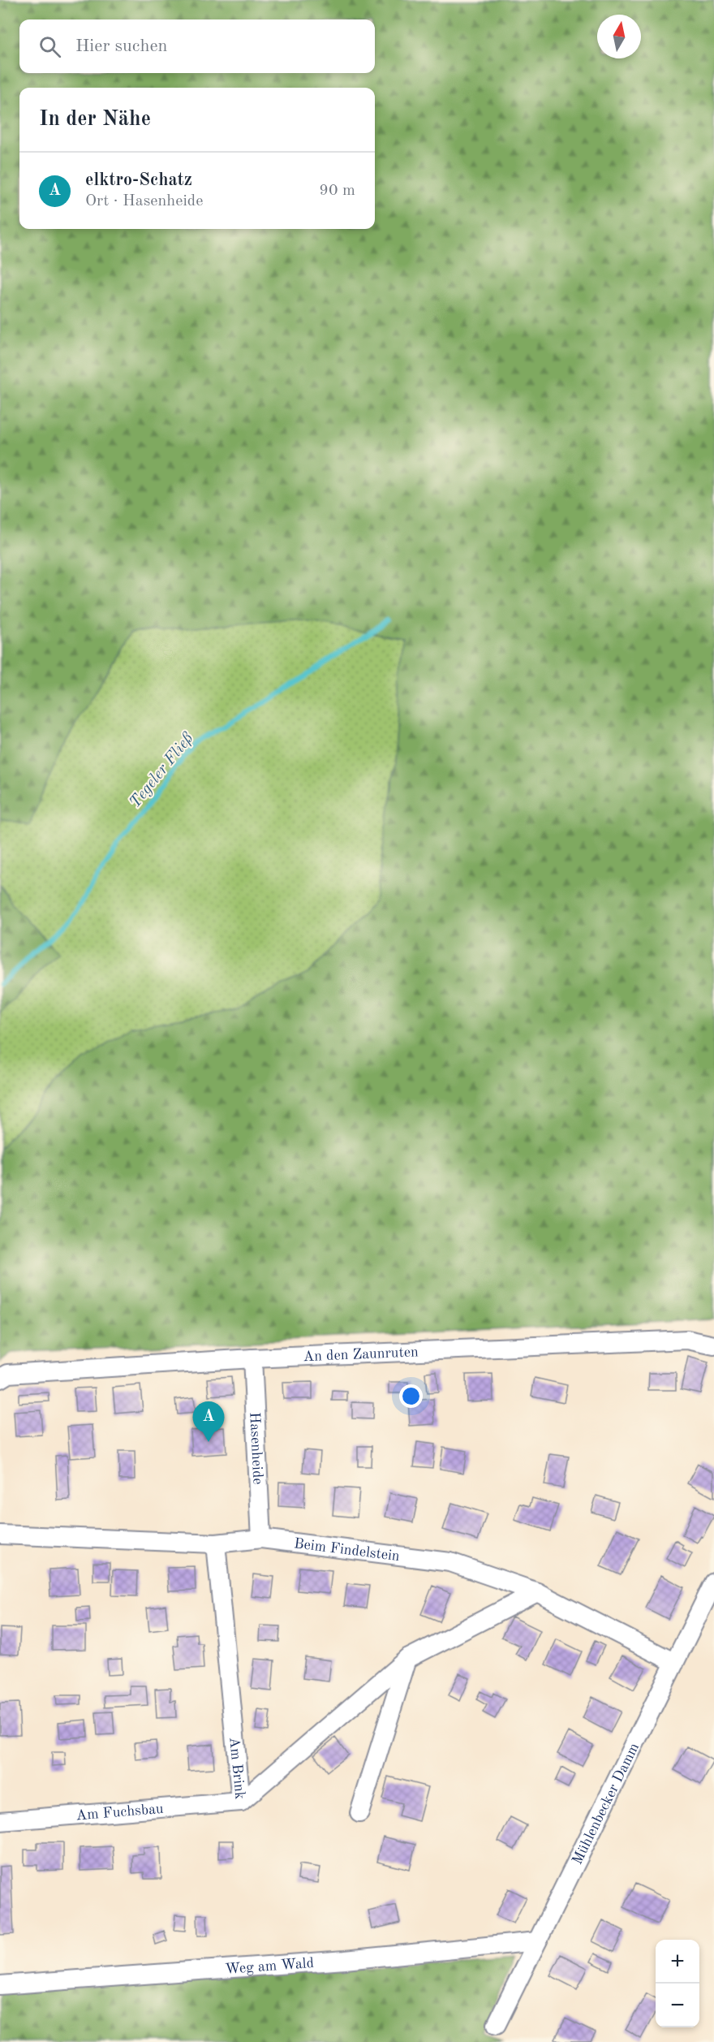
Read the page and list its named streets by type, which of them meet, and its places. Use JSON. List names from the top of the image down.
{
  "streets": {
    "street": [
      "An den Zaunruten",
      "Hasenheide",
      "Beim Findelstein",
      "Am Brink",
      "Mühlenbecker Damm",
      "Am Fuchsbau",
      "Weg am Wald"
    ]
  },
  "crossings": [
    ["An den Zaunruten", "Hasenheide"],
    ["Hasenheide", "Beim Findelstein"],
    ["Beim Findelstein", "Am Brink"],
    ["Beim Findelstein", "Mühlenbecker Damm"],
    ["Am Brink", "Am Fuchsbau"],
    ["Mühlenbecker Damm", "Weg am Wald"]
  ],
  "water": ["Tegeler Fließ"],
  "north": "top",
  "page": {
    "search": "Hier suchen",
    "heading": "In der Nähe",
    "list": [
      {
        "mark": "A",
        "name": "elktro-Schatz",
        "note": "Ort · Hasenheide",
        "value": "90 m"
      }
    ],
    "pins": "A",
    "map_buttons": ["+", "−"]
  }
}
